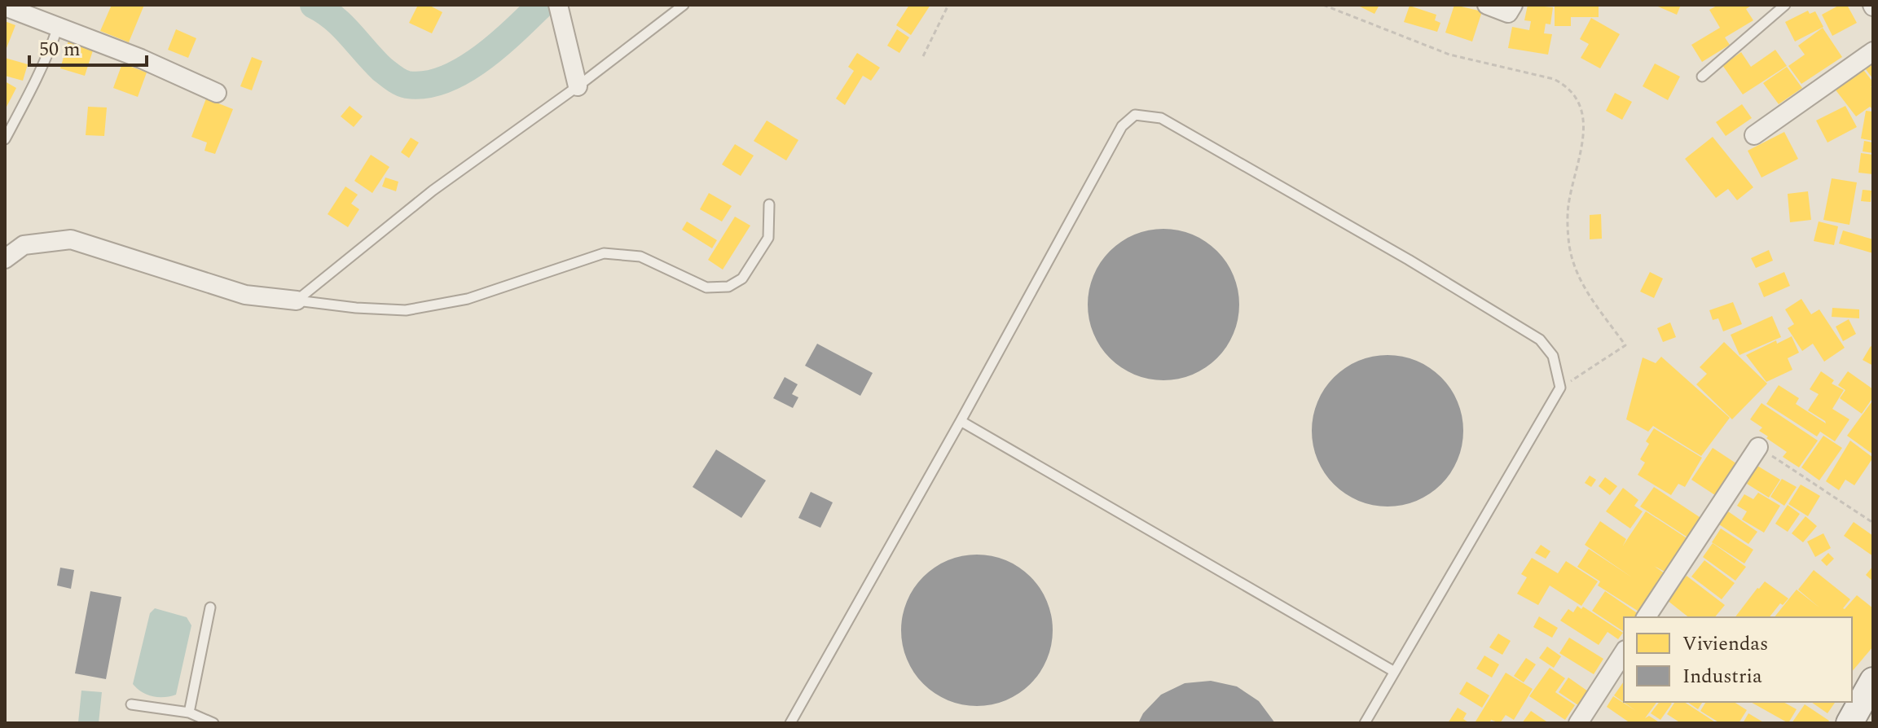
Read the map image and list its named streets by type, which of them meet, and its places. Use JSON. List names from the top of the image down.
{
  "legend": ["Viviendas", "Industria"],
  "scale_bar": "50 m"
}
